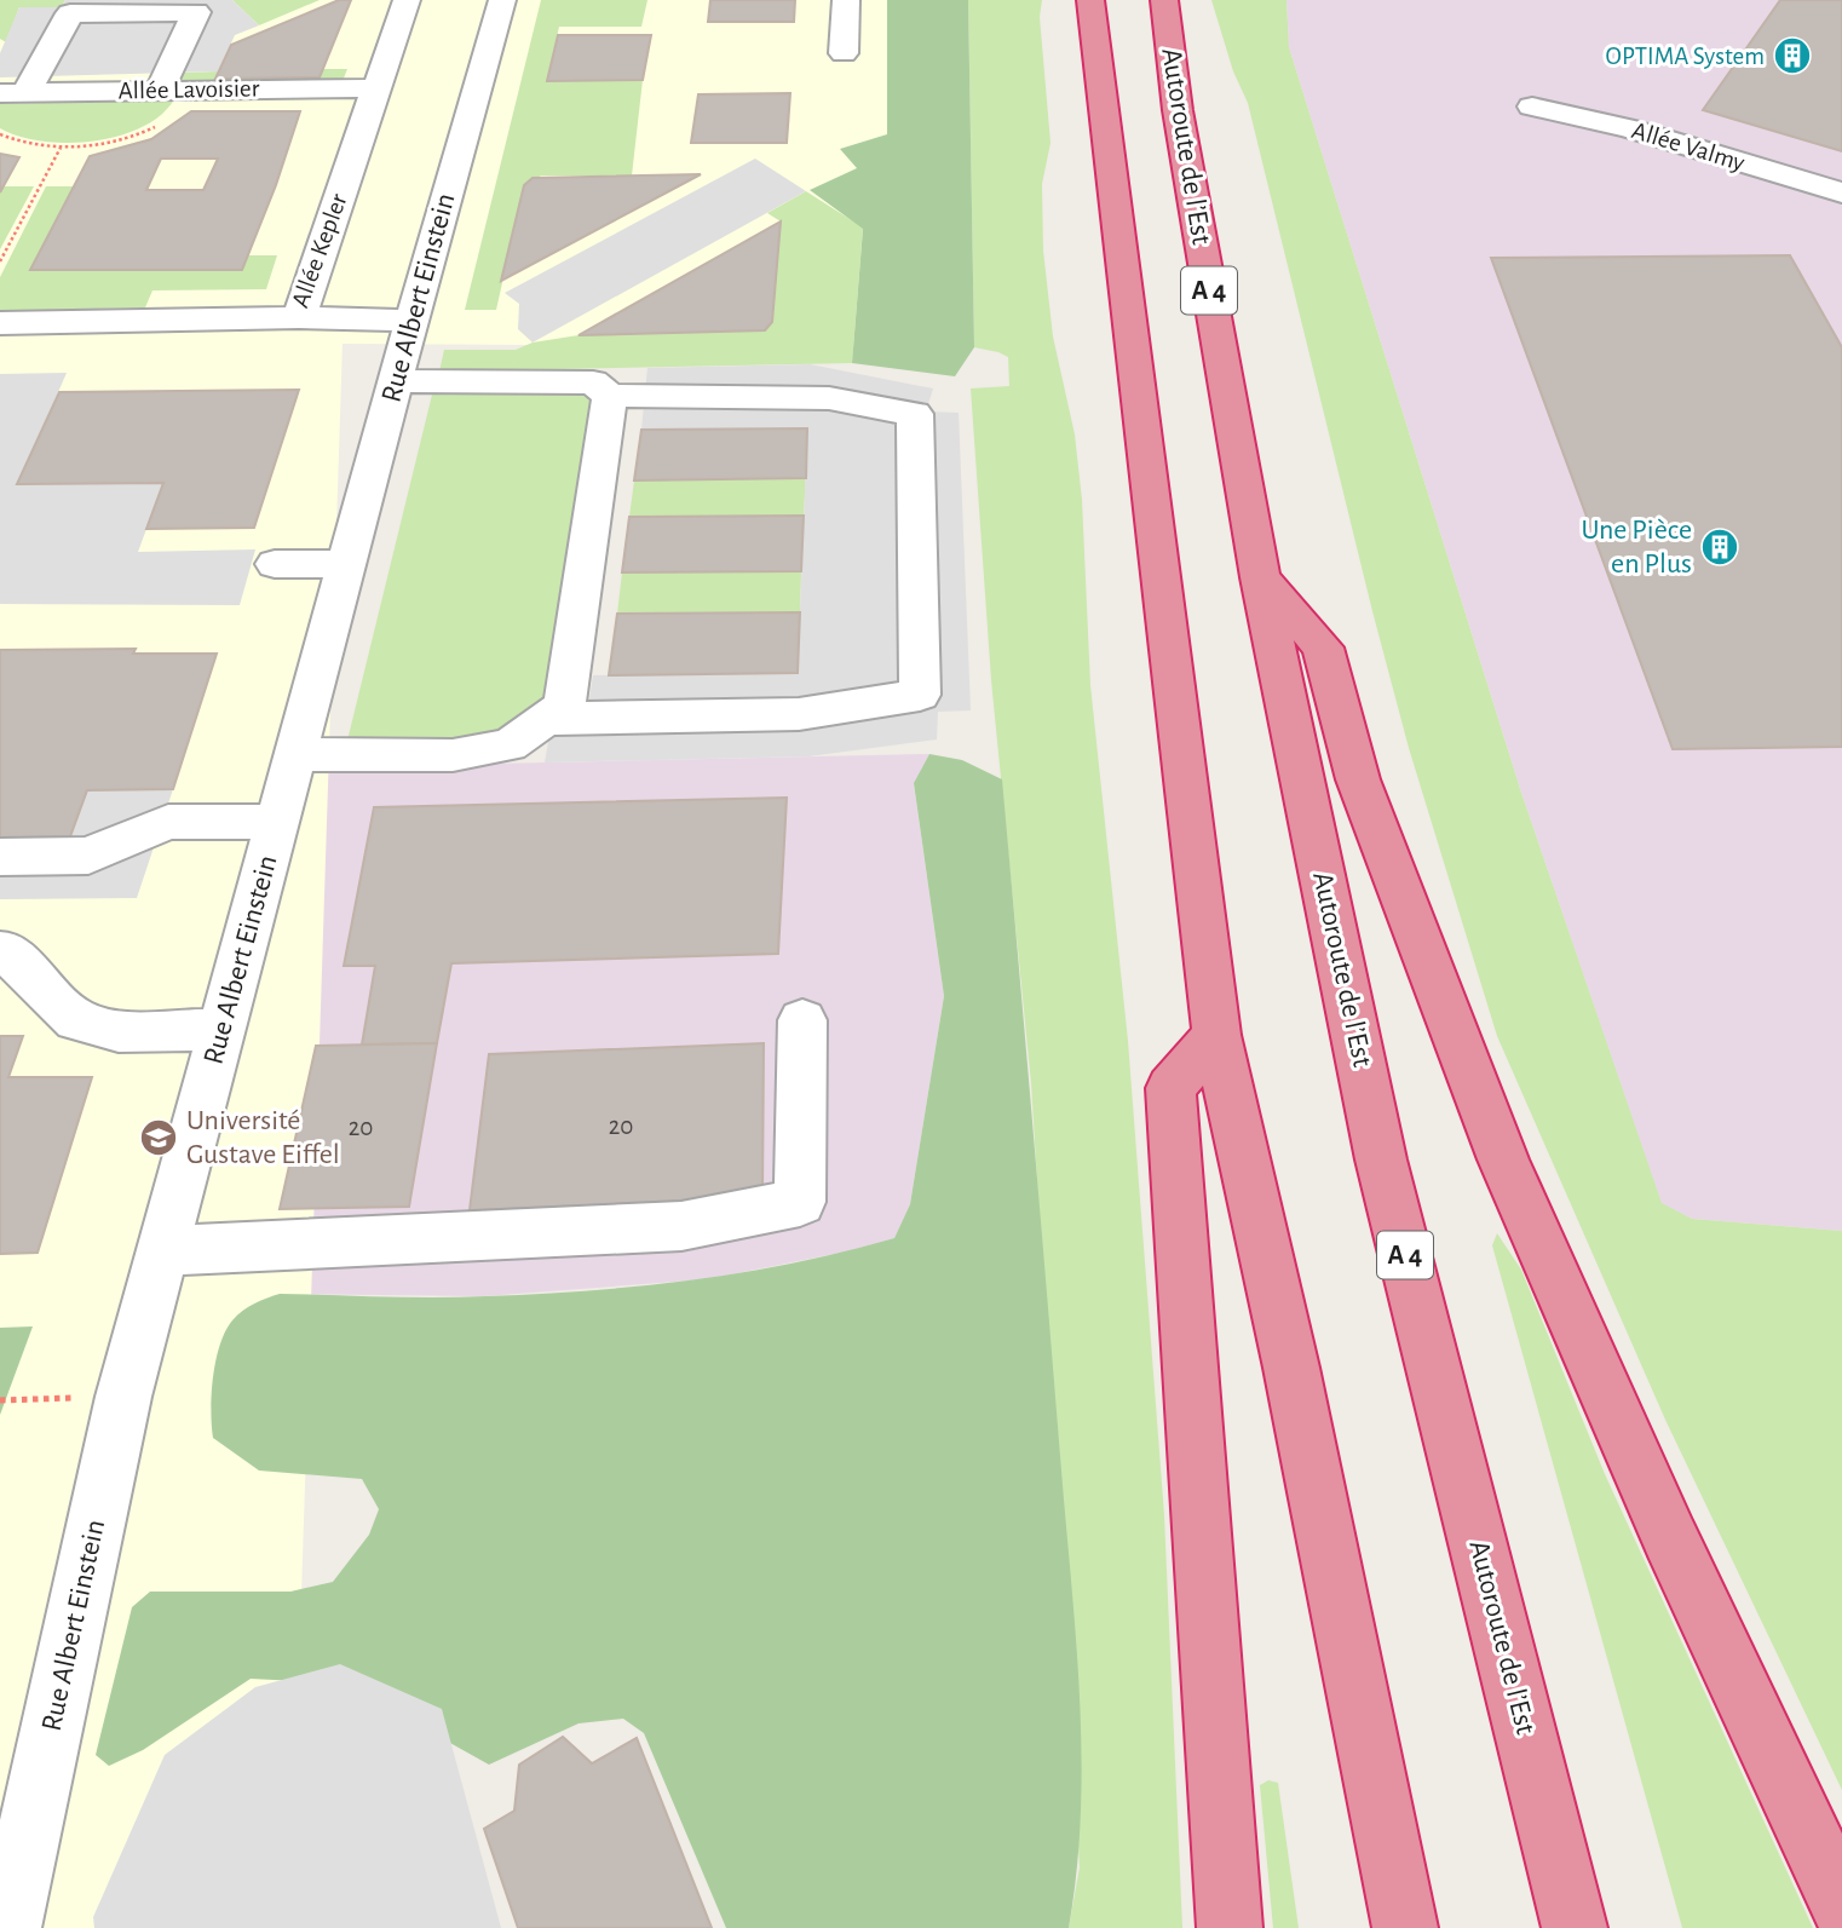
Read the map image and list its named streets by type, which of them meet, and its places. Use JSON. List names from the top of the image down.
{
  "streets": {
    "highway": ["Autoroute de l’Est", "A 4"],
    "street": [
      "Allée Lavoisier",
      "Allée Valmy",
      "Allée Kepler",
      "Rue Albert Einstein"
    ]
  },
  "crossings": [
    ["Allée Lavoisier", "Allée Kepler"]
  ],
  "places": {
    "building": ["OPTIMA System", "Une Pièce en Plus"],
    "school or university": ["Université Gustave Eiffel"]
  },
  "house_numbers": ["20", "20"]
}
